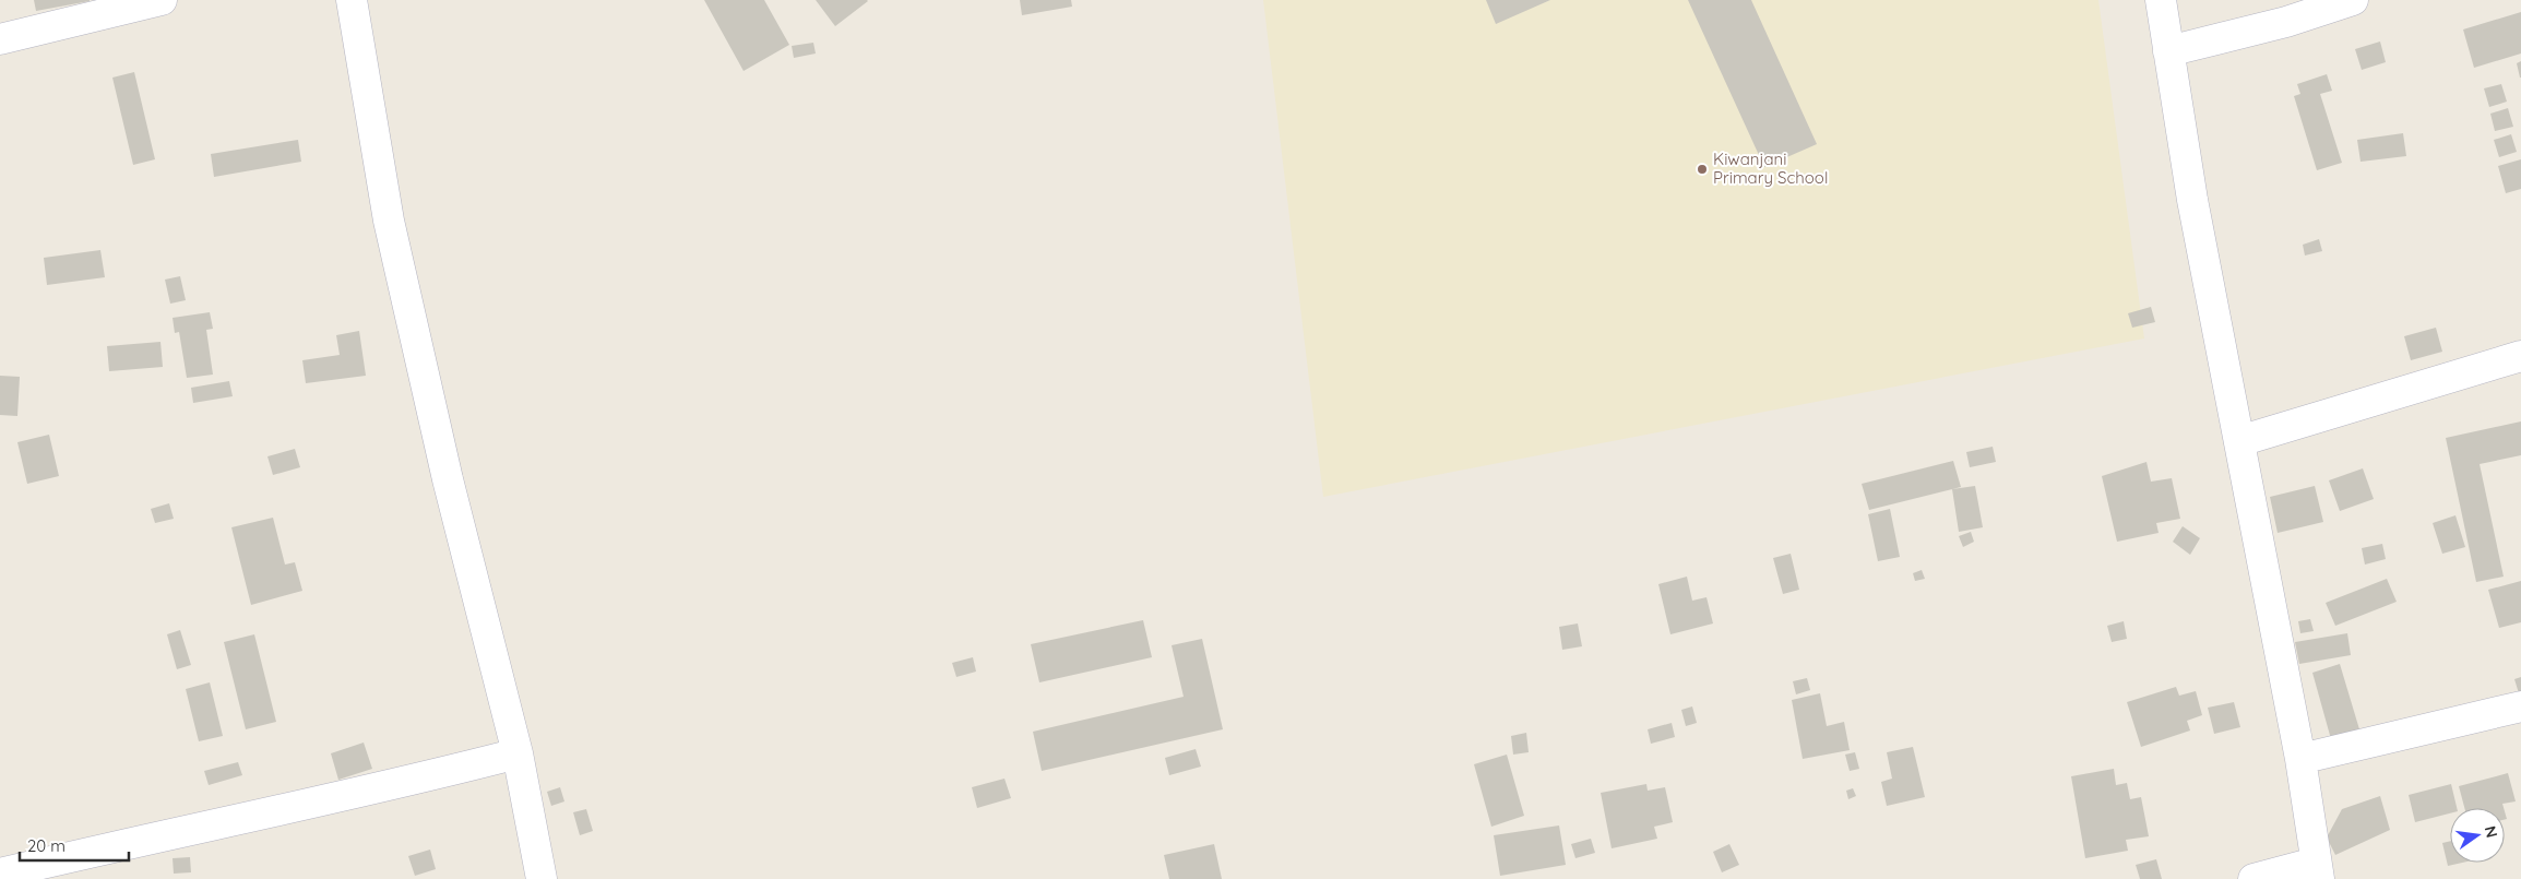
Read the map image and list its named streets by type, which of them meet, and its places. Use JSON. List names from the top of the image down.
{
  "places": ["Kiwanjani Primary School"],
  "scale_bar": "20 m",
  "north": "right"
}
